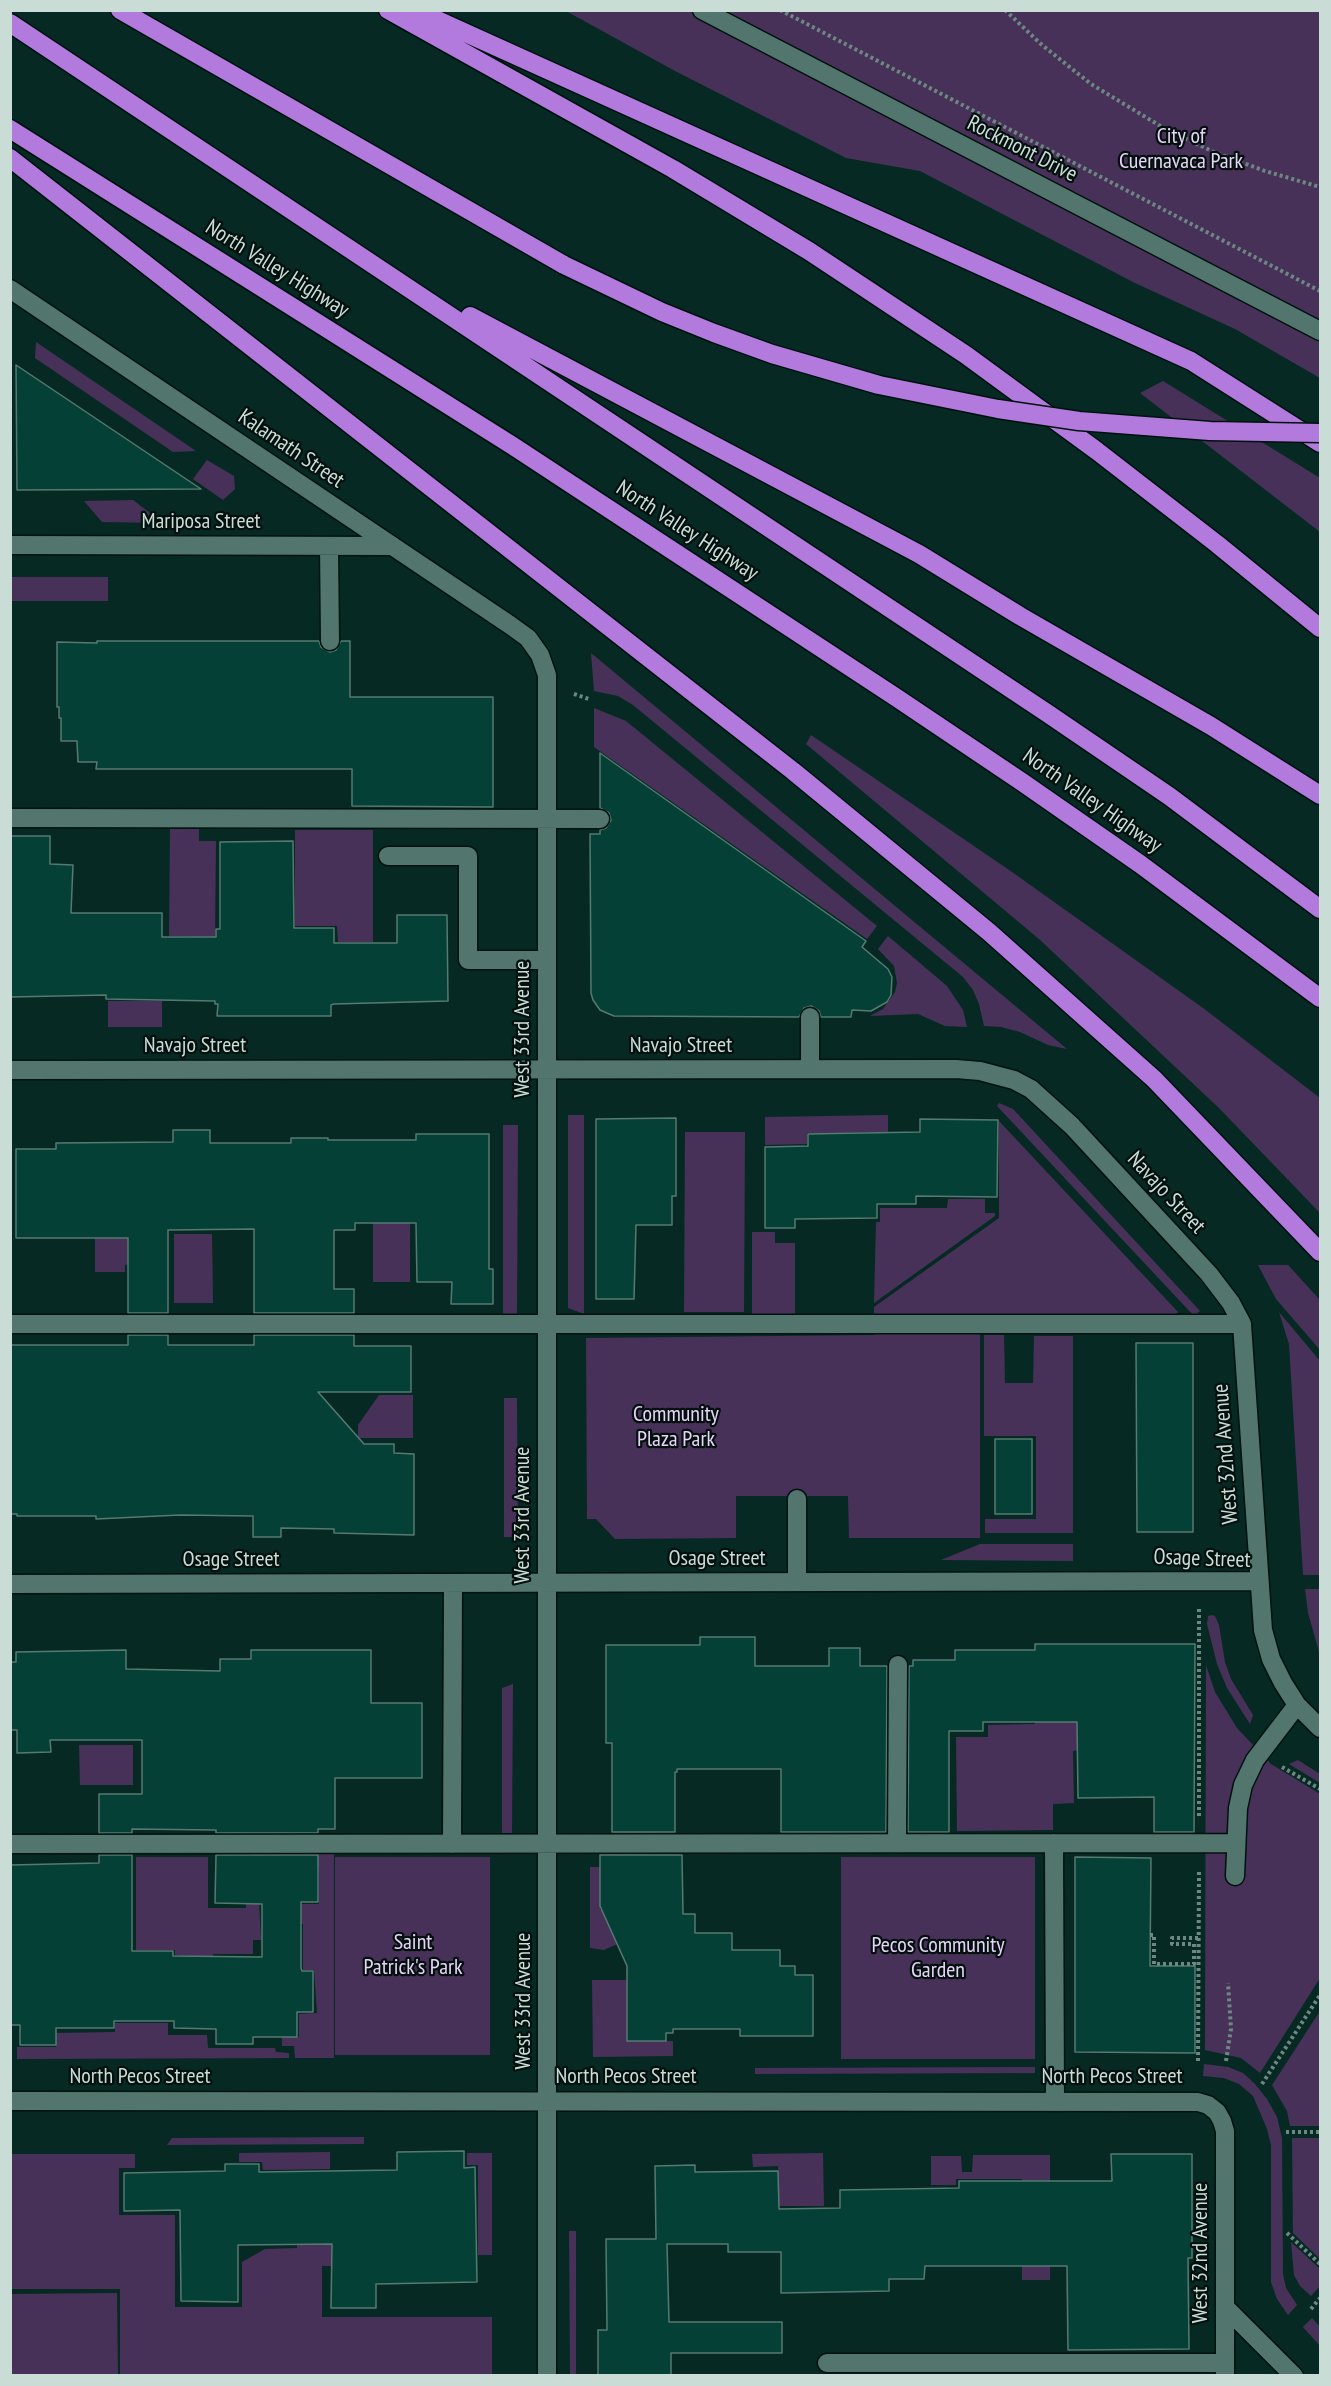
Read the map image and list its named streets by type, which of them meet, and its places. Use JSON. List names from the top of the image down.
{
  "streets": {
    "highway": ["North Valley Highway"],
    "street": [
      "Rockmont Drive",
      "Kalamath Street",
      "Mariposa Street",
      "West 33rd Avenue",
      "Navajo Street",
      "West 32nd Avenue",
      "Osage Street",
      "North Pecos Street"
    ]
  },
  "crossings": [
    ["Kalamath Street", "Mariposa Street"],
    ["Kalamath Street", "West 33rd Avenue"],
    ["West 33rd Avenue", "Navajo Street"],
    ["West 33rd Avenue", "Osage Street"],
    ["West 33rd Avenue", "North Pecos Street"],
    ["Navajo Street", "West 32nd Avenue"],
    ["West 32nd Avenue", "Osage Street"],
    ["West 32nd Avenue", "North Pecos Street"]
  ],
  "parks": [
    "City of Cuernavaca Park",
    "Community Plaza Park",
    "Saint Patrick's Park",
    "Pecos Community Garden"
  ]
}
